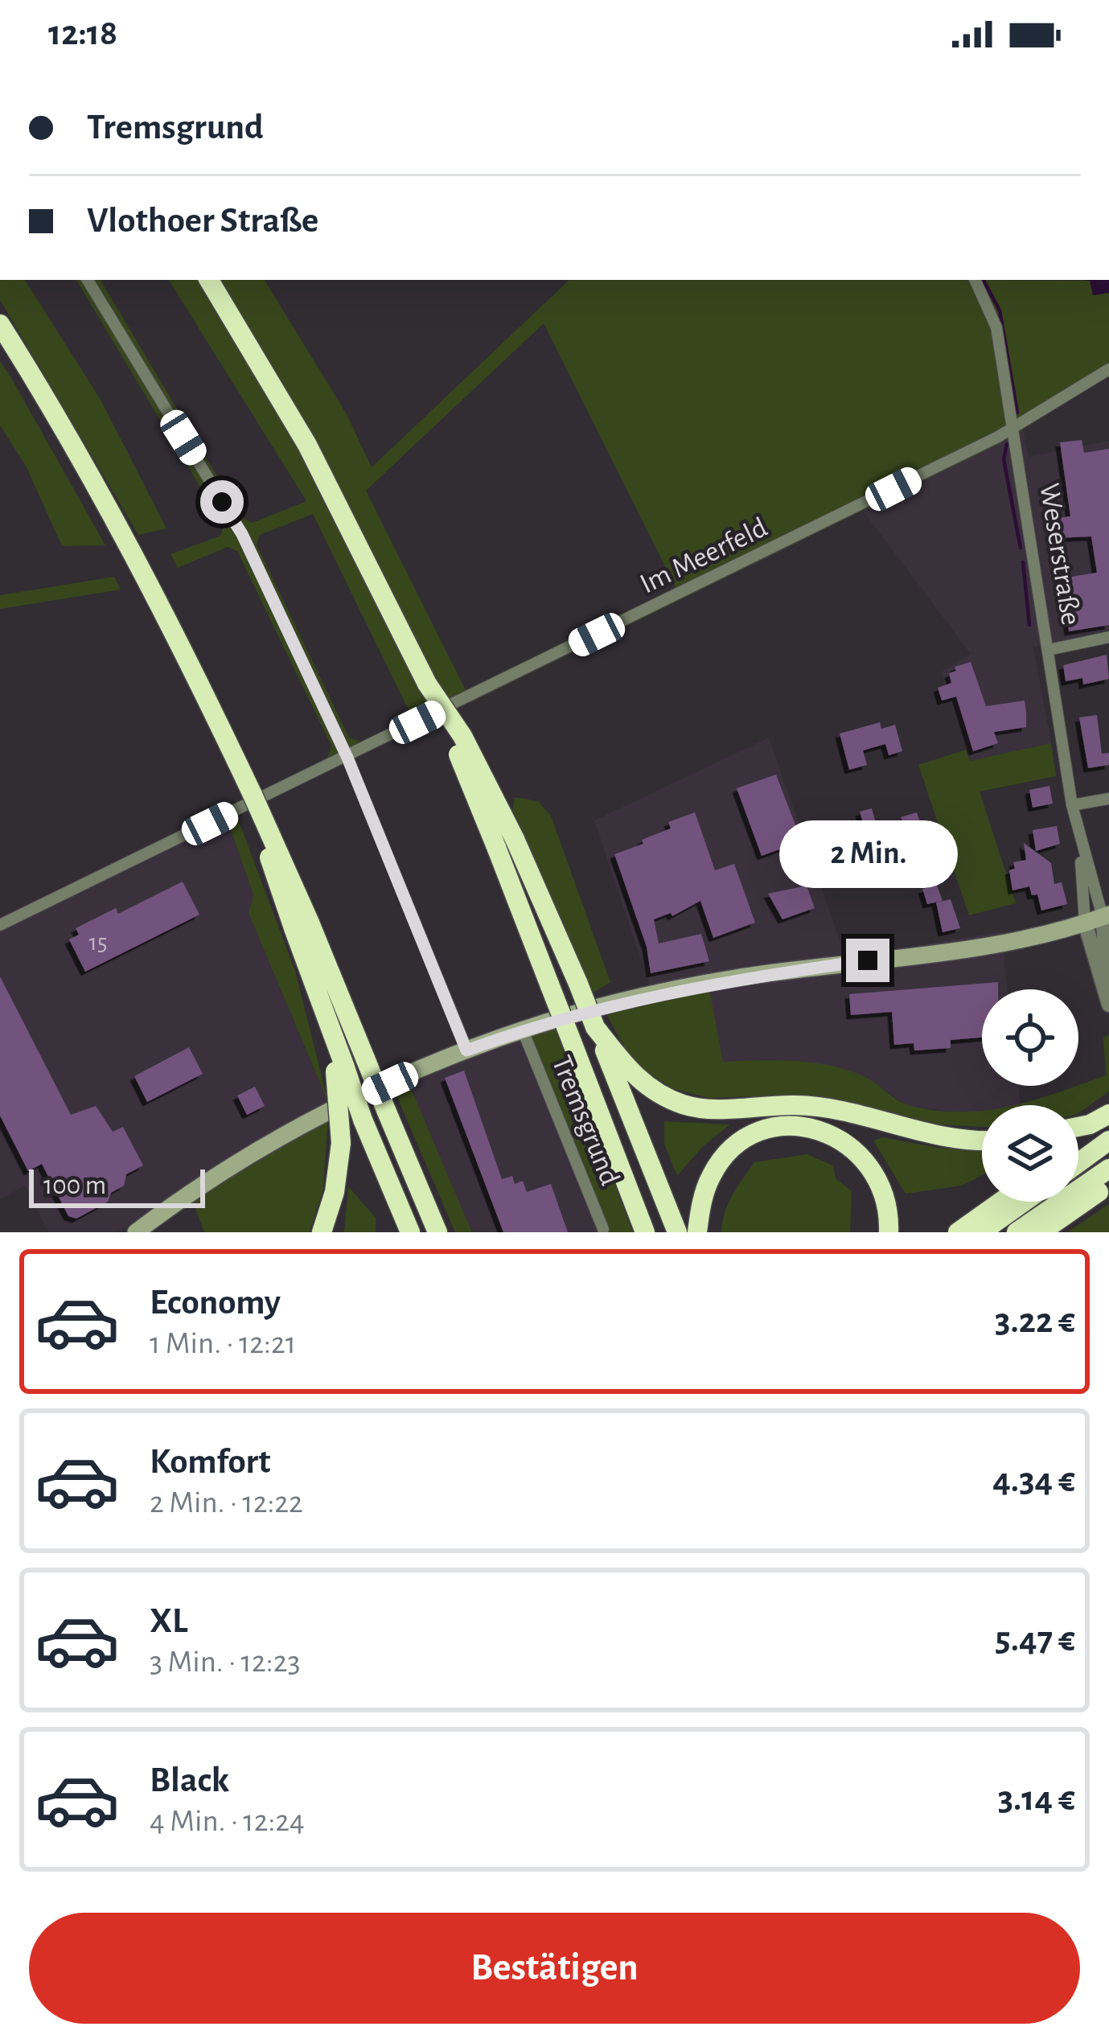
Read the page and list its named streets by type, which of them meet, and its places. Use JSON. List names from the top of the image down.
{
  "streets": {
    "street": ["Weserstraße", "Im Meerfeld", "Tremsgrund"]
  },
  "crossings": [
    ["Weserstraße", "Im Meerfeld"]
  ],
  "house_numbers": ["15"],
  "scale_bar": "100 m",
  "page": {
    "status": "12:18",
    "banner": ["Tremsgrund", "Vlothoer Straße"],
    "bubble": "2 Min.",
    "scale": "100 m",
    "list": [
      {
        "name": "Economy",
        "note": "1 Min. · 12:21",
        "value": "3.22 €"
      },
      {
        "name": "Komfort",
        "note": "2 Min. · 12:22",
        "value": "4.34 €"
      },
      {
        "name": "XL",
        "note": "3 Min. · 12:23",
        "value": "5.47 €"
      },
      {
        "name": "Black",
        "note": "4 Min. · 12:24",
        "value": "3.14 €"
      }
    ],
    "buttons": "Bestätigen"
  }
}
